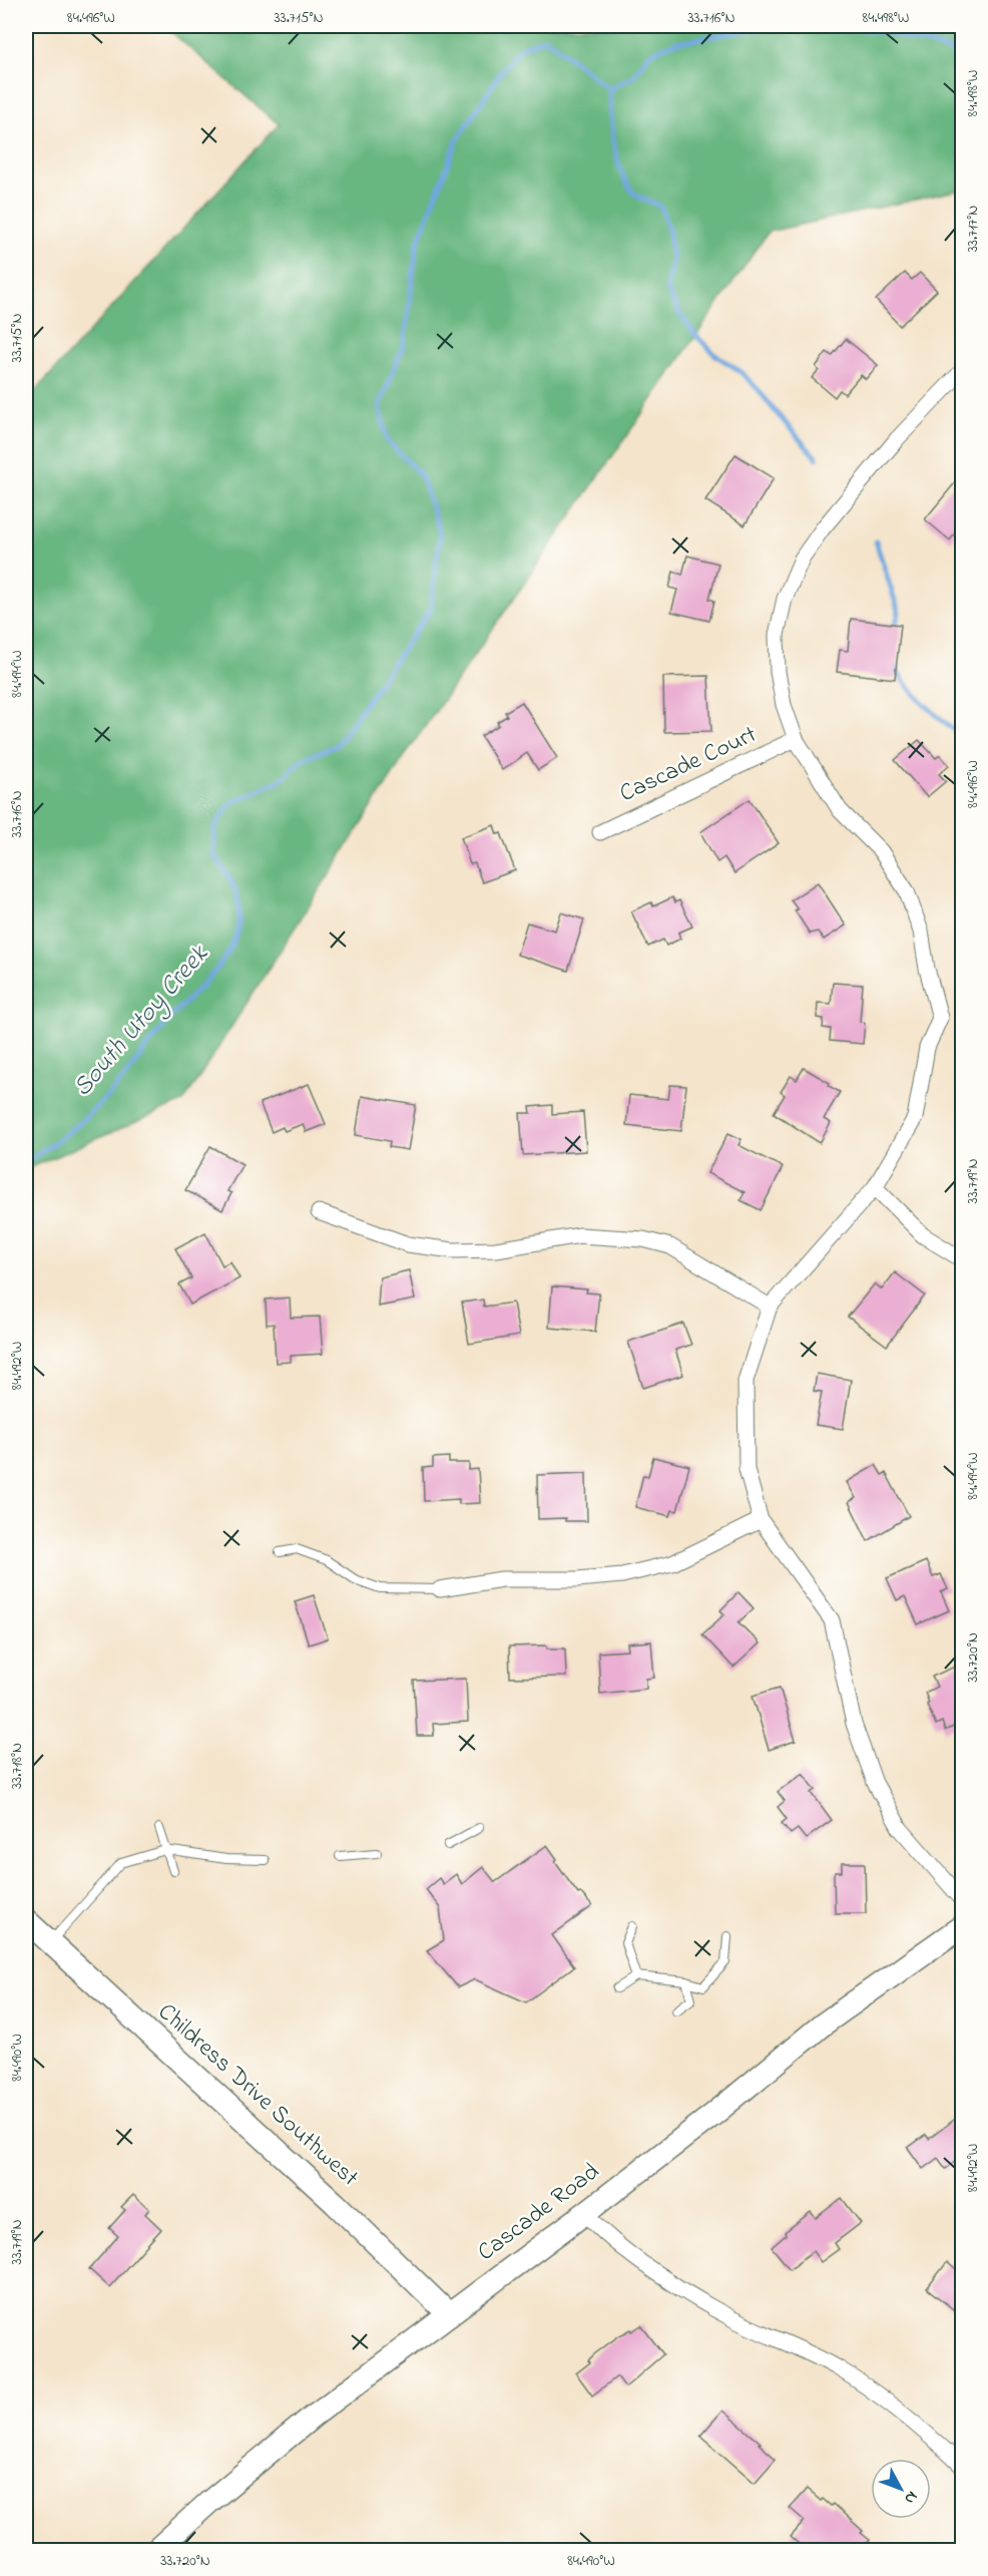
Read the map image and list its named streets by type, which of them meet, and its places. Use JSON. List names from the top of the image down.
{
  "streets": {
    "main road": ["Childress Drive Southwest", "Cascade Road"],
    "street": ["Cascade Court"]
  },
  "crossings": [
    ["Childress Drive Southwest", "Cascade Road"]
  ],
  "water": ["South Utoy Creek"],
  "north": "bottom right",
  "coordinates": [
    "84.496°W",
    "33.715°N",
    "33.716°N",
    "84.498°W",
    "33.717°N",
    "84.494°W",
    "33.719°N",
    "84.492°W",
    "33.720°N",
    "33.718°N",
    "84.490°W"
  ]
}
